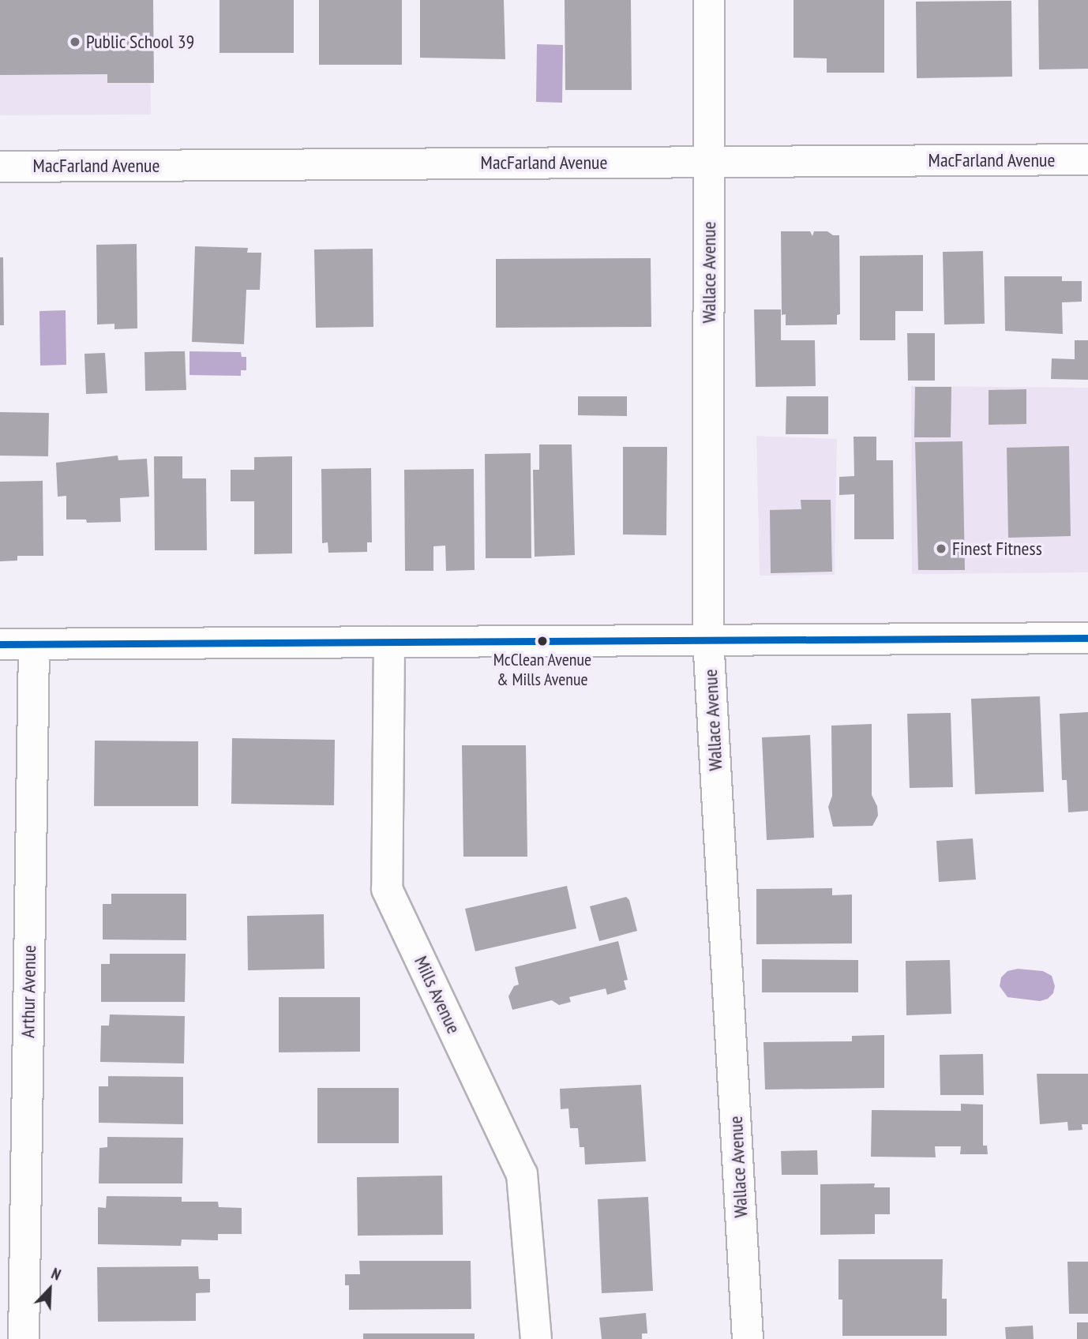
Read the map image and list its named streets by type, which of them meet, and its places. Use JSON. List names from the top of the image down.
{
  "streets": {
    "street": [
      "MacFarland Avenue",
      "Wallace Avenue",
      "Arthur Avenue",
      "Mills Avenue"
    ]
  },
  "crossings": [
    ["MacFarland Avenue", "Wallace Avenue"]
  ],
  "places": ["Public School 39", "Finest Fitness", "McClean Avenue & Mills Avenue"],
  "north": "top right"
}
